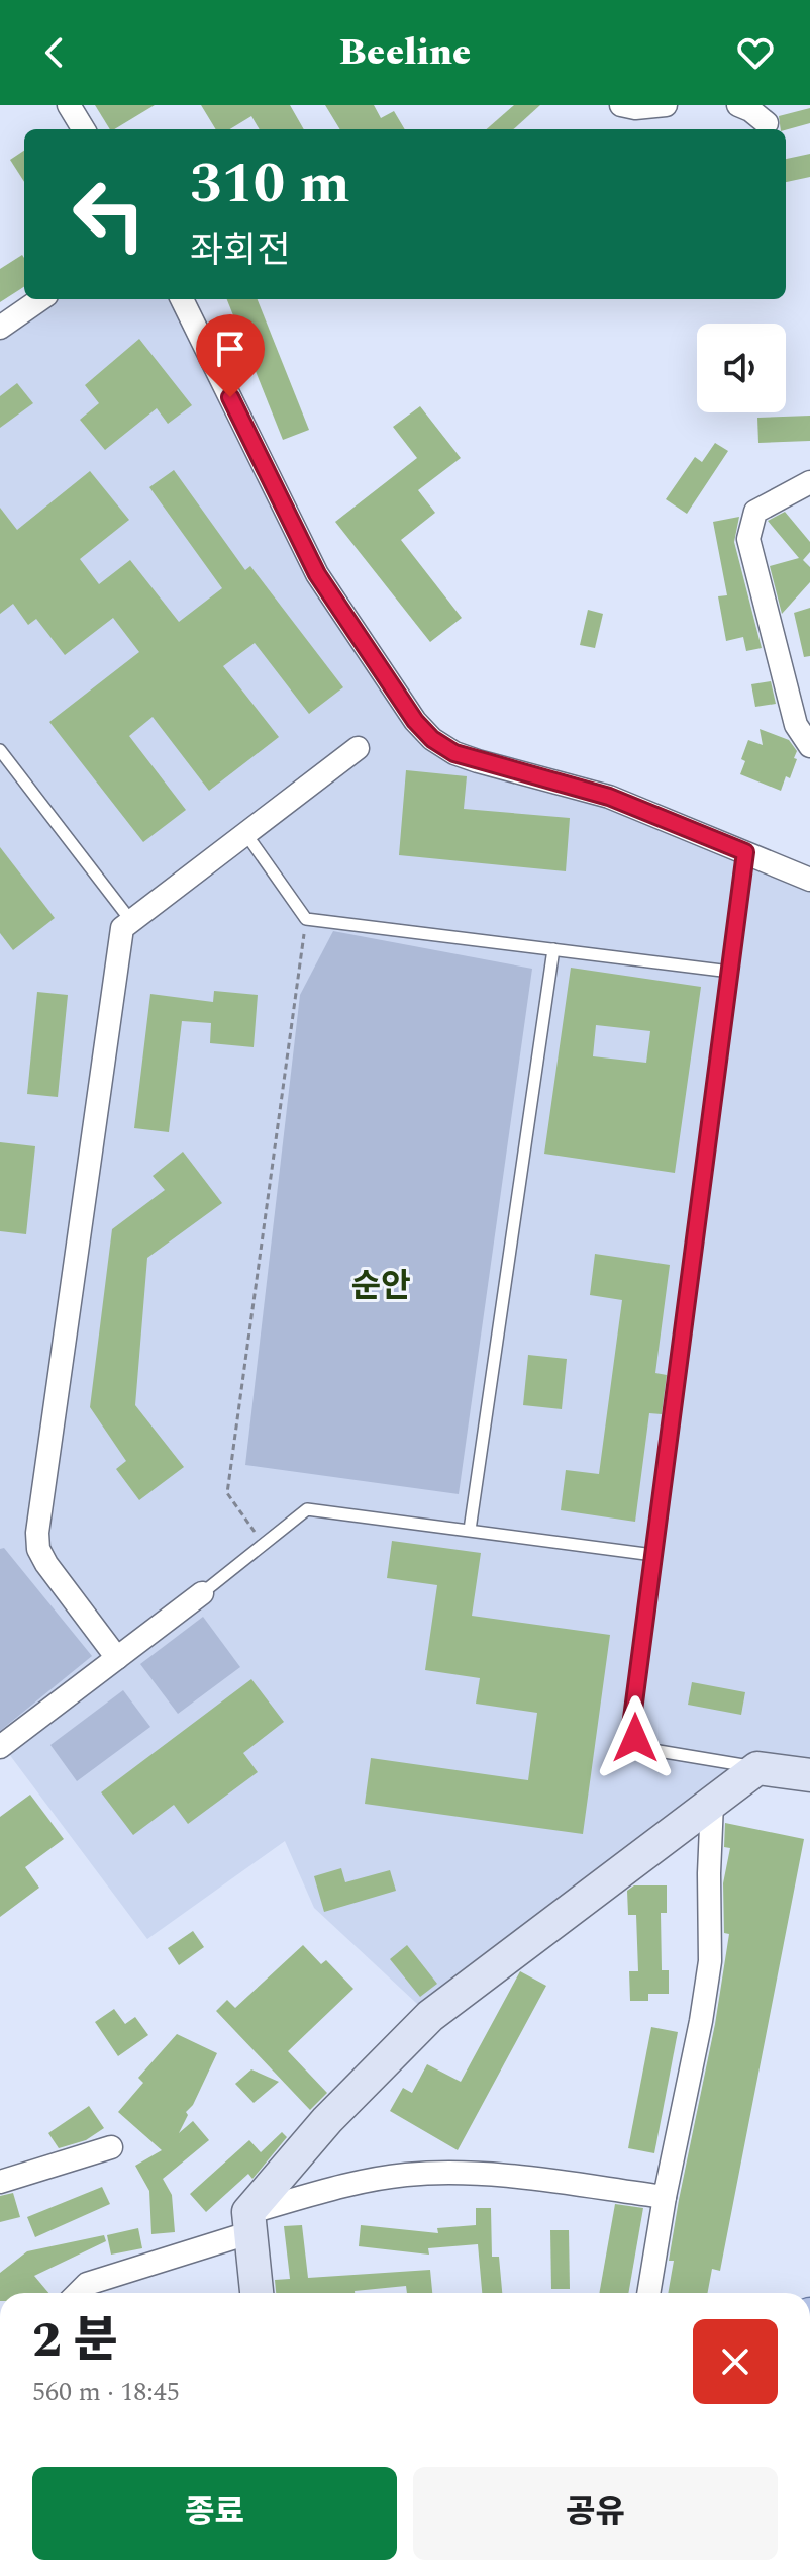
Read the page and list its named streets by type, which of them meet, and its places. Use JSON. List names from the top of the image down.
{
  "districts": ["순안"],
  "page": {
    "header": "Beeline",
    "turn": ["310 m", "좌회전"],
    "heading": ["2 분", "560 m · 18:45"],
    "buttons": ["종료", "공유"]
  }
}
